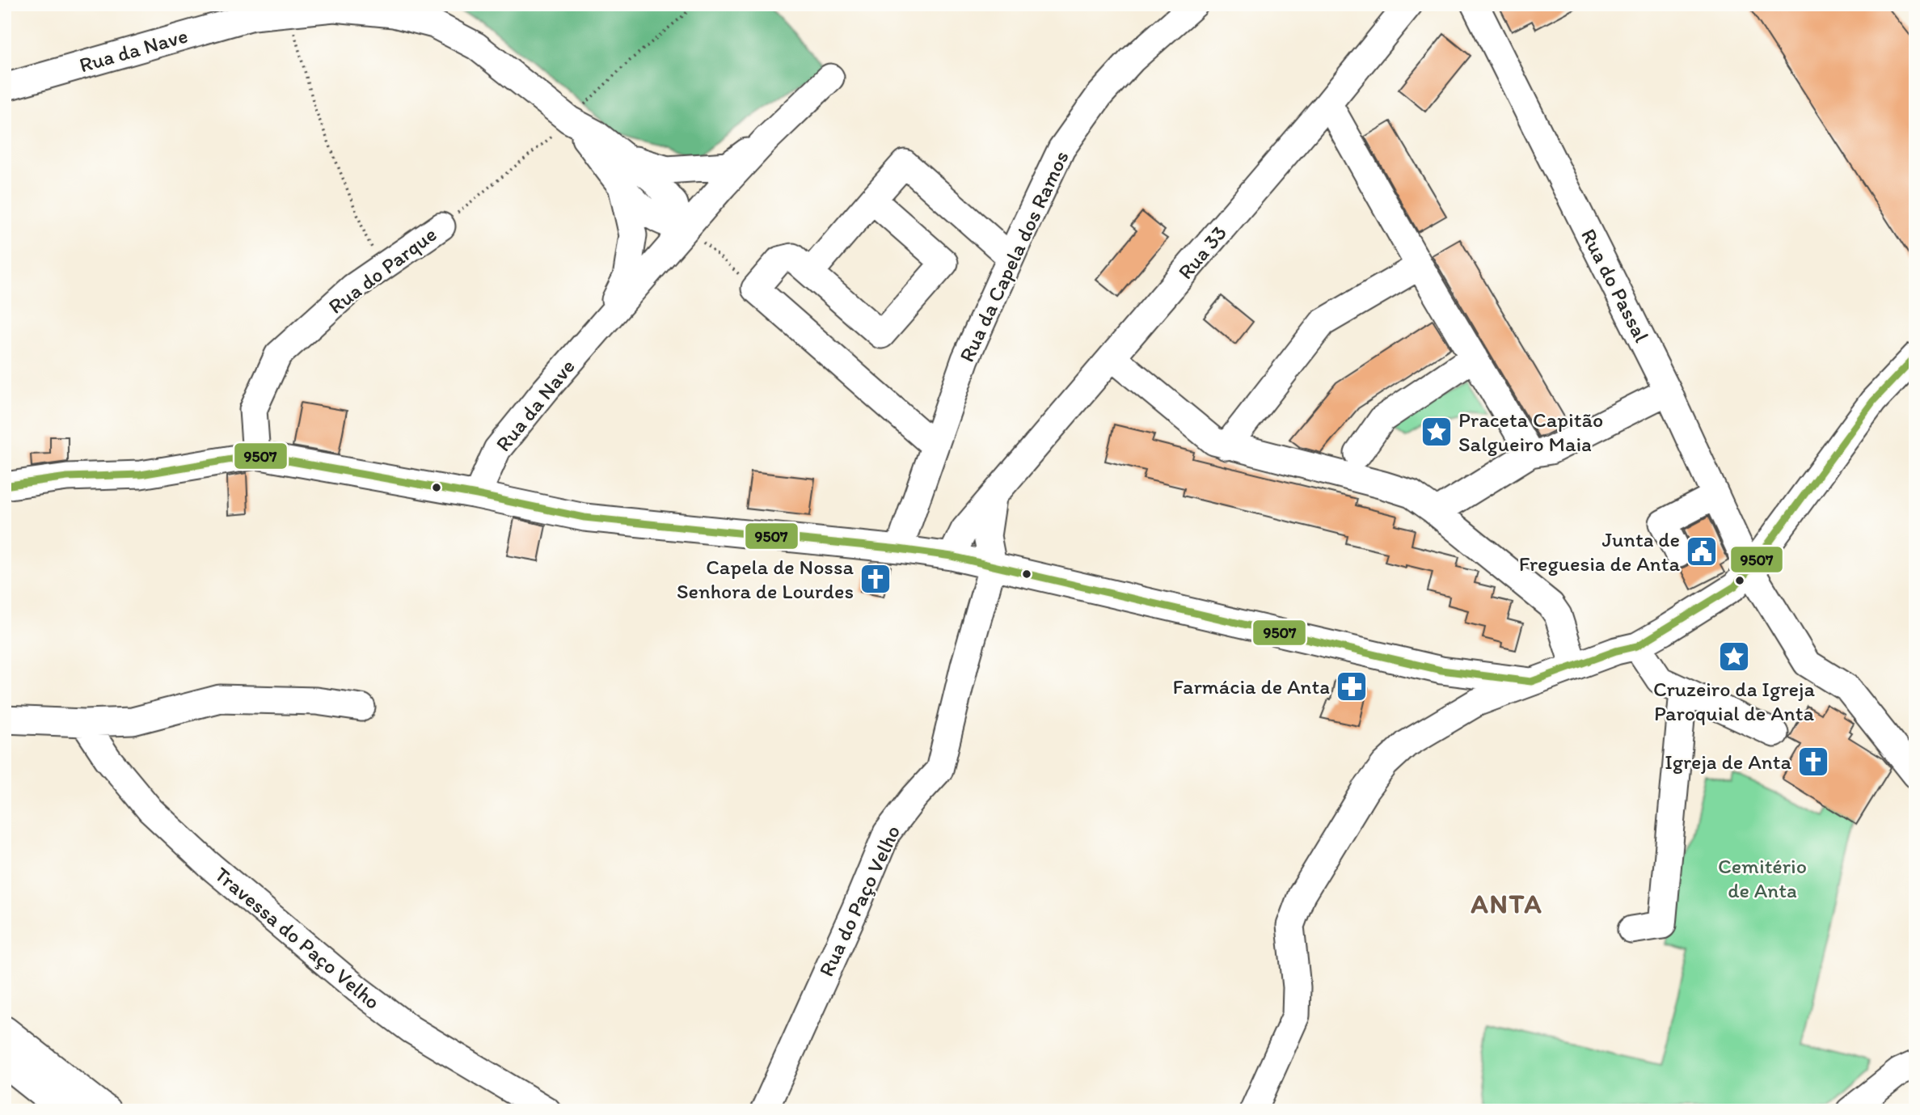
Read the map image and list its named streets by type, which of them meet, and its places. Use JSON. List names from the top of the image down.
{
  "streets": {
    "street": [
      "Rua da Nave",
      "Rua 33",
      "Rua da Capela dos Ramos",
      "Rua do Parque",
      "Rua do Passal",
      "Rua do Paço Velho",
      "Travessa do Paço Velho"
    ]
  },
  "crossings": [
    ["Rua da Nave", "Rua do Parque"]
  ],
  "districts": ["ANTA"],
  "parks": ["Cemitério de Anta"],
  "places": {
    "place": ["Praceta Capitão Salgueiro Maia", "Cruzeiro da Igreja Paroquial de Anta"],
    "public building": ["Junta de Freguesia de Anta"],
    "church": ["Capela de Nossa Senhora de Lourdes", "Igreja de Anta"],
    "pharmacy": ["Farmácia de Anta"]
  },
  "lines": ["transit line 9507"]
}
